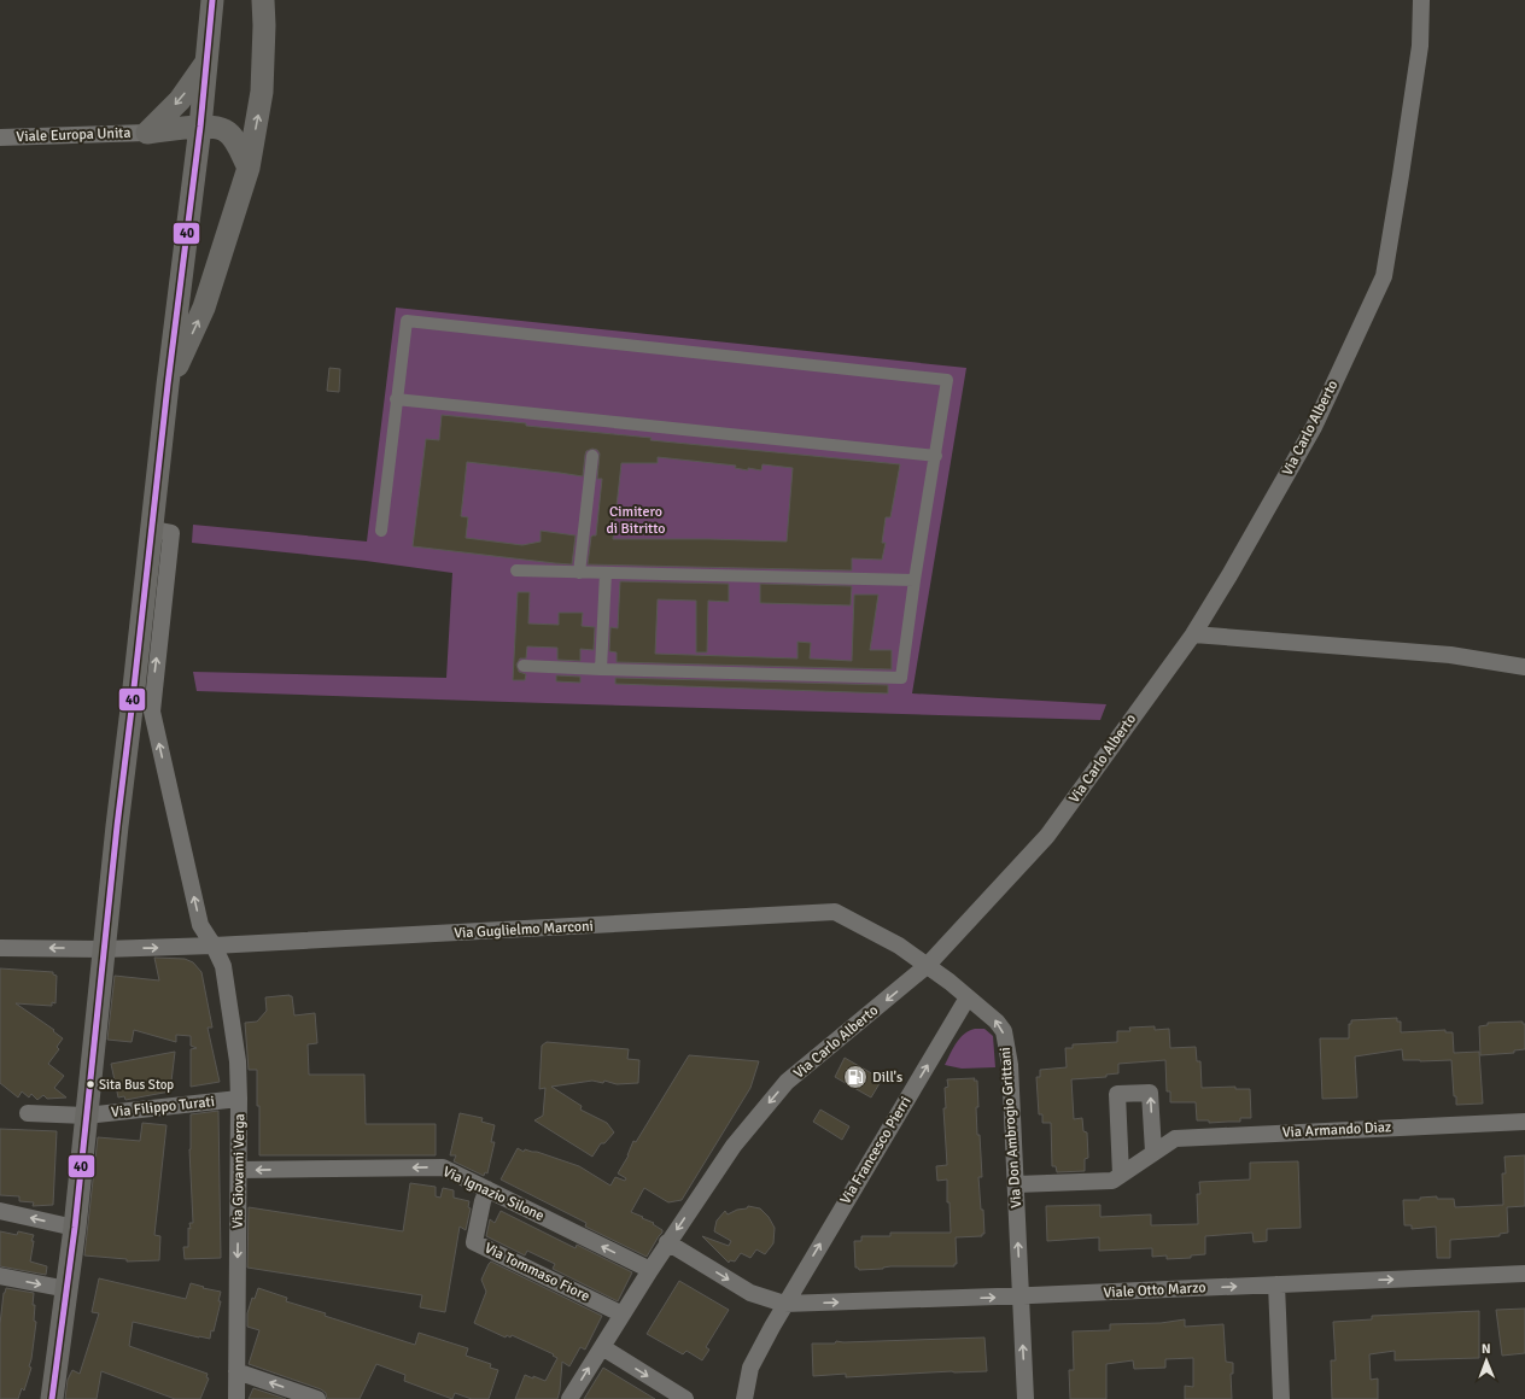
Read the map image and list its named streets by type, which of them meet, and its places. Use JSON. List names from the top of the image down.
{
  "streets": {
    "street": [
      "Viale Europa Unita",
      "Via Carlo Alberto",
      "Via Guglielmo Marconi",
      "Via Filippo Turati",
      "Via Don Ambrogio Grittani",
      "Via Armando Diaz",
      "Via Francesco Pierri",
      "Via Giovanni Verga",
      "Via Ignazio Silone",
      "Via Tommaso Fiore",
      "Viale Otto Marzo"
    ]
  },
  "crossings": [
    ["Via Carlo Alberto", "Via Guglielmo Marconi"],
    ["Via Carlo Alberto", "Via Don Ambrogio Grittani"],
    ["Via Carlo Alberto", "Via Ignazio Silone"],
    ["Via Carlo Alberto", "Via Tommaso Fiore"],
    ["Via Carlo Alberto", "Viale Otto Marzo"],
    ["Via Guglielmo Marconi", "Via Don Ambrogio Grittani"],
    ["Via Guglielmo Marconi", "Via Giovanni Verga"],
    ["Via Filippo Turati", "Via Giovanni Verga"],
    ["Via Don Ambrogio Grittani", "Via Armando Diaz"],
    ["Via Don Ambrogio Grittani", "Via Francesco Pierri"],
    ["Via Don Ambrogio Grittani", "Viale Otto Marzo"],
    ["Via Francesco Pierri", "Viale Otto Marzo"],
    ["Via Giovanni Verga", "Via Ignazio Silone"],
    ["Via Ignazio Silone", "Via Tommaso Fiore"]
  ],
  "one_way": [
    "Via Don Ambrogio Grittani",
    "Via Francesco Pierri",
    "Via Ignazio Silone",
    "Viale Otto Marzo"
  ],
  "parks": ["Cimitero di Bitritto"],
  "places": {
    "fuel station": ["Dill's"],
    "other": ["Sita Bus Stop"]
  },
  "lines": ["transit line 40"],
  "north": "top"
}
